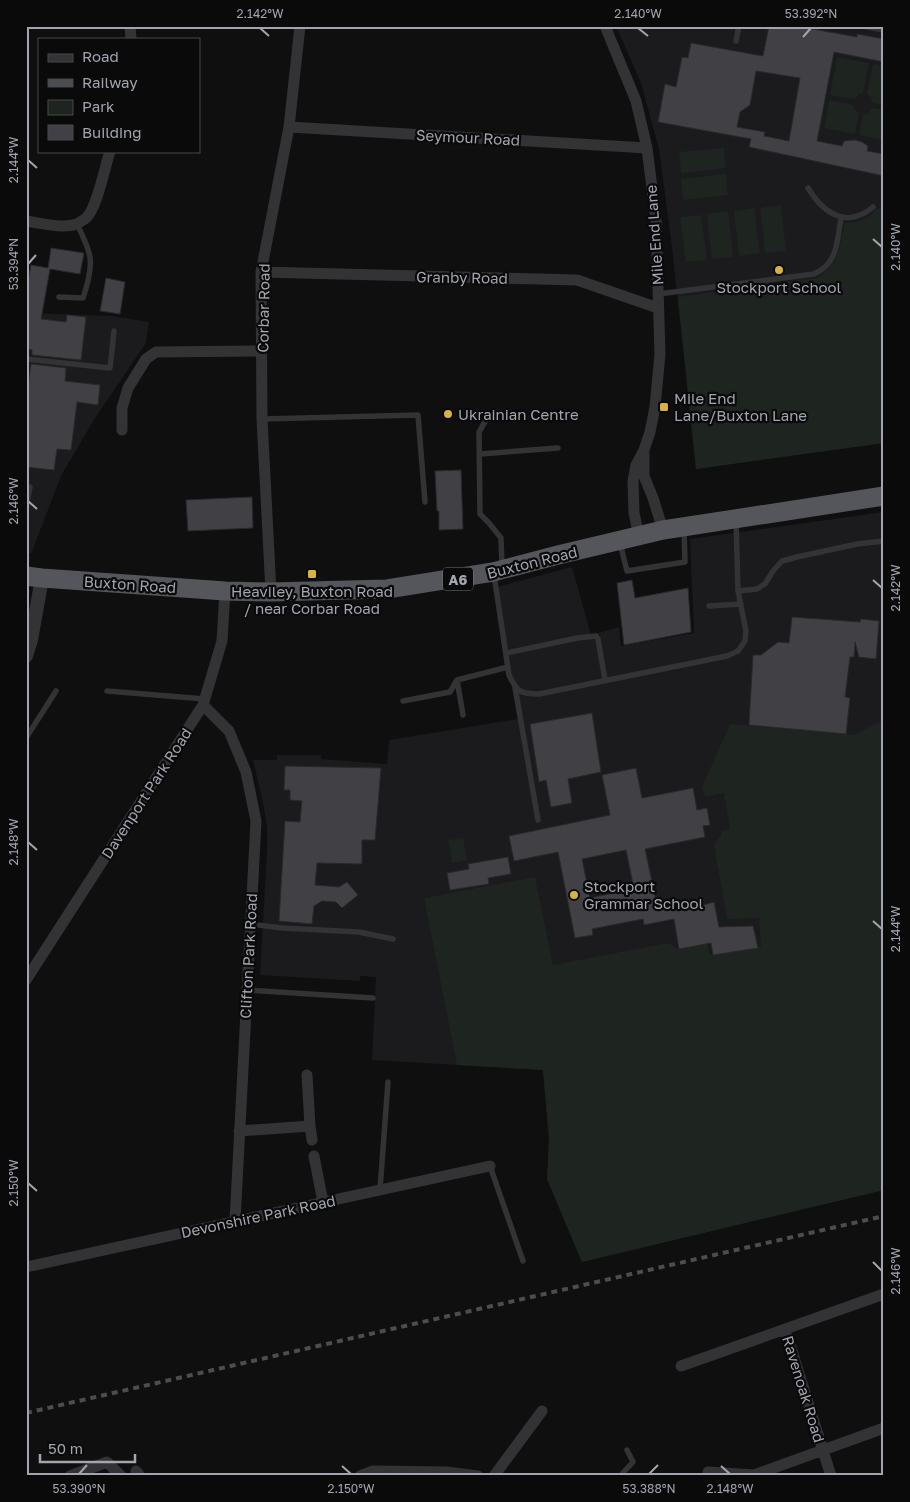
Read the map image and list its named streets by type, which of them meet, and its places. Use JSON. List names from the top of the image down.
{
  "streets": {
    "highway": ["Buxton Road", "A6"],
    "street": [
      "Seymour Road",
      "Mile End Lane",
      "Granby Road",
      "Corbar Road",
      "Davenport Park Road",
      "Clifton Park Road",
      "Devonshire Park Road",
      "Ravenoak Road"
    ]
  },
  "crossings": [
    ["Seymour Road", "Mile End Lane"],
    ["Seymour Road", "Corbar Road"],
    ["Mile End Lane", "Granby Road"],
    ["Mile End Lane", "Buxton Road"],
    ["Granby Road", "Corbar Road"],
    ["Corbar Road", "Buxton Road"],
    ["Buxton Road", "Davenport Park Road"],
    ["Davenport Park Road", "Clifton Park Road"],
    ["Clifton Park Road", "Devonshire Park Road"]
  ],
  "places": {
    "other": ["Stockport School", "Ukrainian Centre", "Stockport Grammar School"],
    "transit": ["Mile End Lane/Buxton Lane", "Heaviley, Buxton Road / near Corbar Road"]
  },
  "legend": [
    "Road",
    "Railway",
    "Park",
    "Building"
  ],
  "scale_bar": "50 m",
  "coordinates": [
    "2.142°W",
    "2.140°W",
    "53.392°N",
    "2.144°W",
    "53.394°N",
    "2.146°W",
    "2.148°W",
    "2.150°W",
    "53.390°N",
    "53.388°N"
  ]
}
